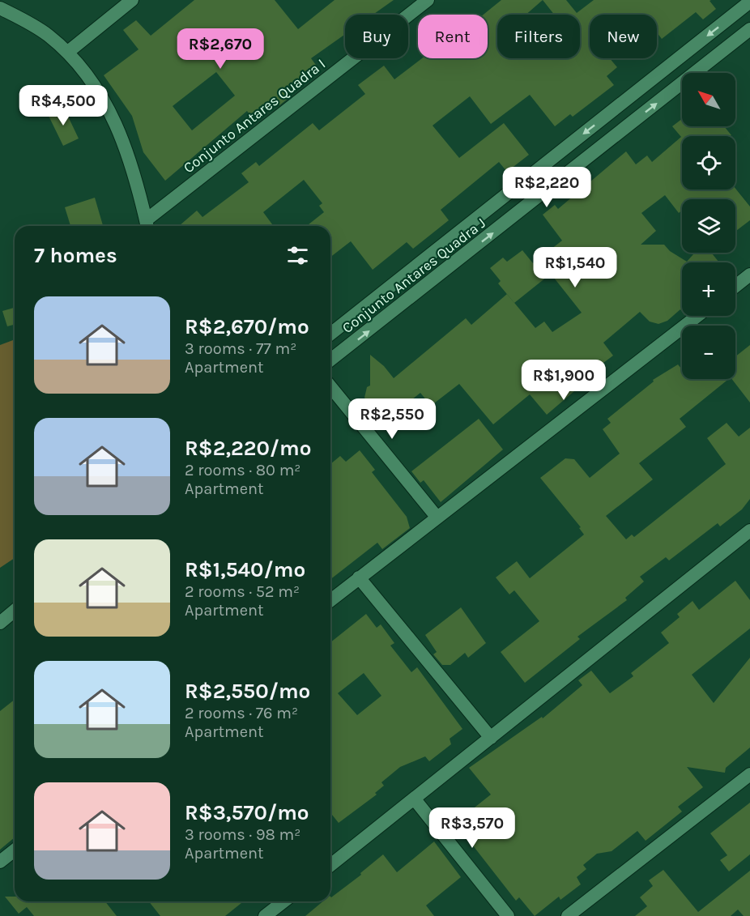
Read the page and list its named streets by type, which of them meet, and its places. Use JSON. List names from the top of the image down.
{
  "streets": {
    "street": ["Conjunto Antares Quadra I", "Conjunto Antares Quadra J"]
  },
  "north": "top left",
  "page": {
    "chip": [
      "Buy",
      "Rent",
      "Filters",
      "New"
    ],
    "price": [
      "R$2,670",
      "R$4,500",
      "R$2,220",
      "R$1,540",
      "R$1,900",
      "R$2,550",
      "R$3,570"
    ],
    "map_buttons": ["+", "−"],
    "heading": "7 homes",
    "list": [
      {
        "name": "R$2,670/mo",
        "note": "3 rooms · 77 m² · Apartment"
      },
      {
        "name": "R$2,220/mo",
        "note": "2 rooms · 80 m² · Apartment"
      },
      {
        "name": "R$1,540/mo",
        "note": "2 rooms · 52 m² · Apartment"
      },
      {
        "name": "R$2,550/mo",
        "note": "2 rooms · 76 m² · Apartment"
      },
      {
        "name": "R$3,570/mo",
        "note": "3 rooms · 98 m² · Apartment"
      }
    ]
  }
}
